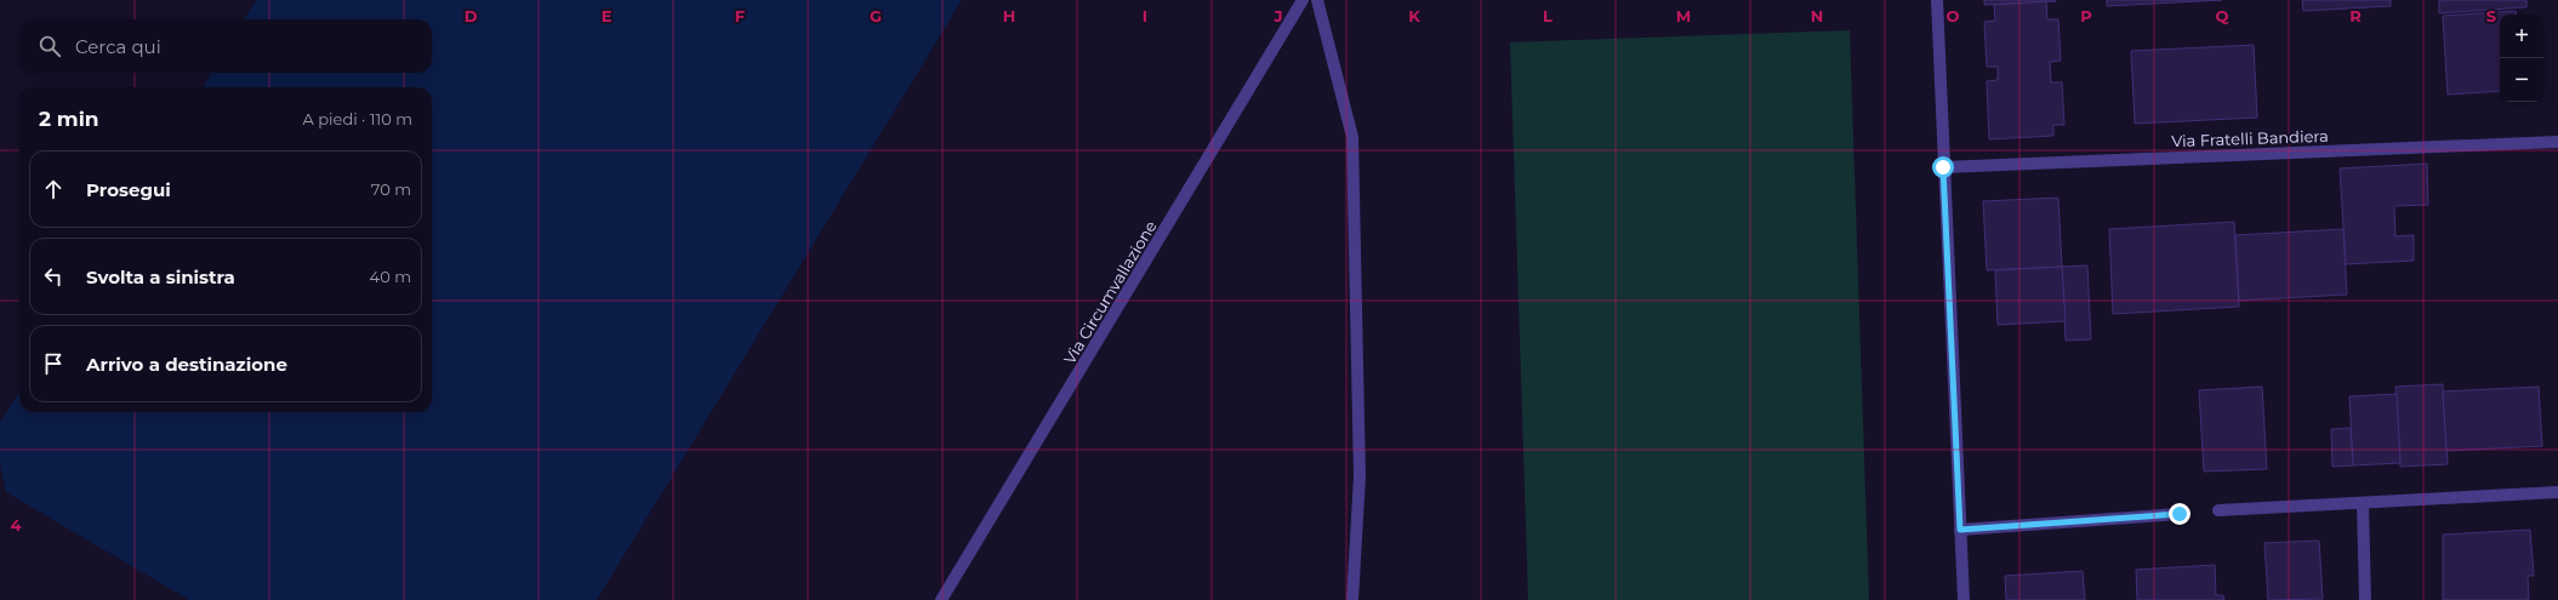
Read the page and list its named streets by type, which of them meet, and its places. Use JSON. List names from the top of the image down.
{
  "streets": {
    "street": ["Via Fratelli Bandiera", "Via Circumvallazione"]
  },
  "page": {
    "map_buttons": ["+", "−"],
    "search": "Cerca qui",
    "heading": ["2 min", "A piedi · 110 m"],
    "list": [
      ["Prosegui", "70 m"],
      ["Svolta a sinistra", "40 m"],
      "Arrivo a destinazione"
    ]
  },
  "grid": {
    "columns": [
      "D",
      "E",
      "F",
      "G",
      "H",
      "I",
      "J",
      "K",
      "L",
      "M",
      "N",
      "O",
      "P",
      "Q",
      "R",
      "S"
    ],
    "rows": ["4"]
  }
}
